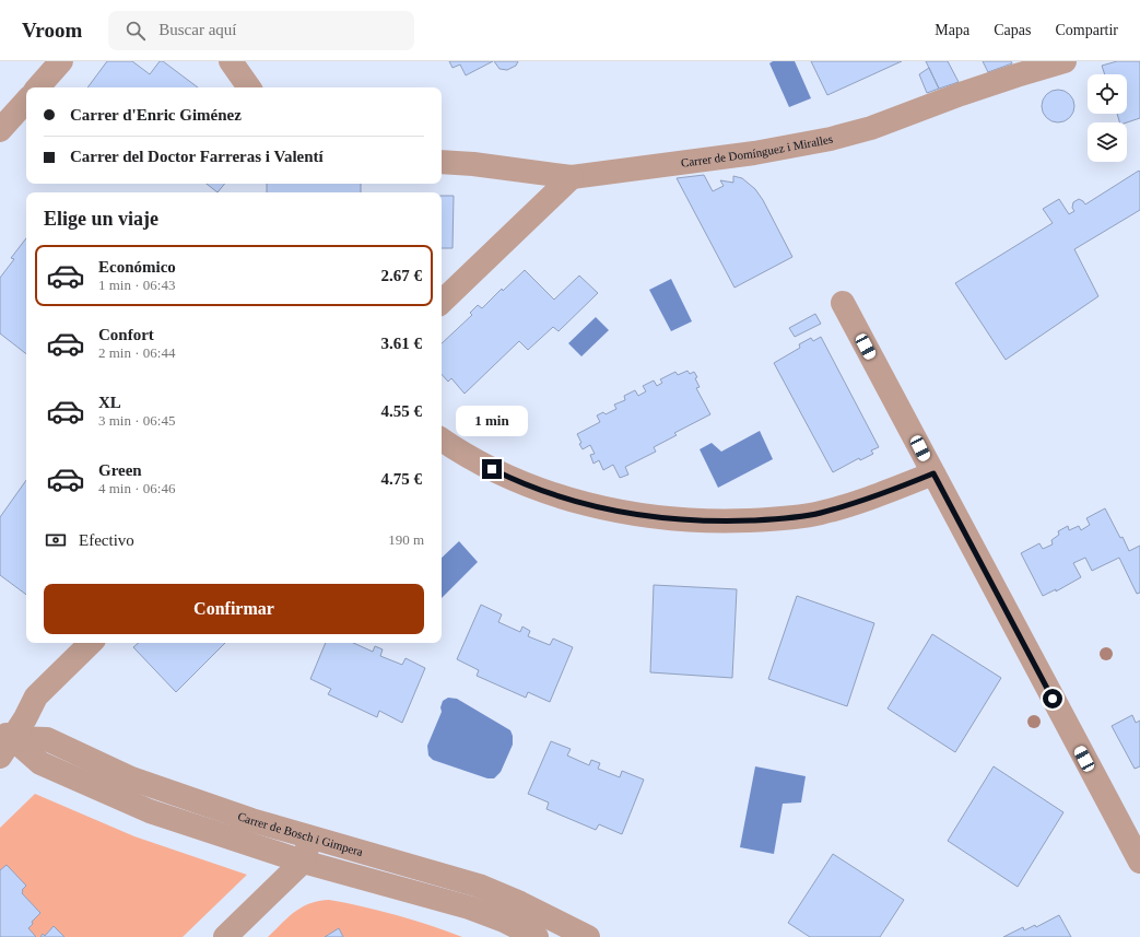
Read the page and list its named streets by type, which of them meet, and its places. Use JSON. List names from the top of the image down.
{
  "streets": {
    "street": ["Carrer de Domínguez i Miralles", "Carrer de Bosch i Gimpera"]
  },
  "page": {
    "header": "Vroom",
    "search": "Buscar aquí",
    "nav": ["Mapa", "Capas", "Compartir"],
    "banner": ["Carrer d'Enric Giménez", "Carrer del Doctor Farreras i Valentí"],
    "heading": "Elige un viaje",
    "list": [
      {
        "name": "Económico",
        "note": "1 min · 06:43",
        "value": "2.67 €"
      },
      {
        "name": "Confort",
        "note": "2 min · 06:44",
        "value": "3.61 €"
      },
      {
        "name": "XL",
        "note": "3 min · 06:45",
        "value": "4.55 €"
      },
      {
        "name": "Green",
        "note": "4 min · 06:46",
        "value": "4.75 €"
      }
    ],
    "bubble": "1 min",
    "pay": ["Efectivo", "190 m"],
    "buttons": "Confirmar"
  }
}
